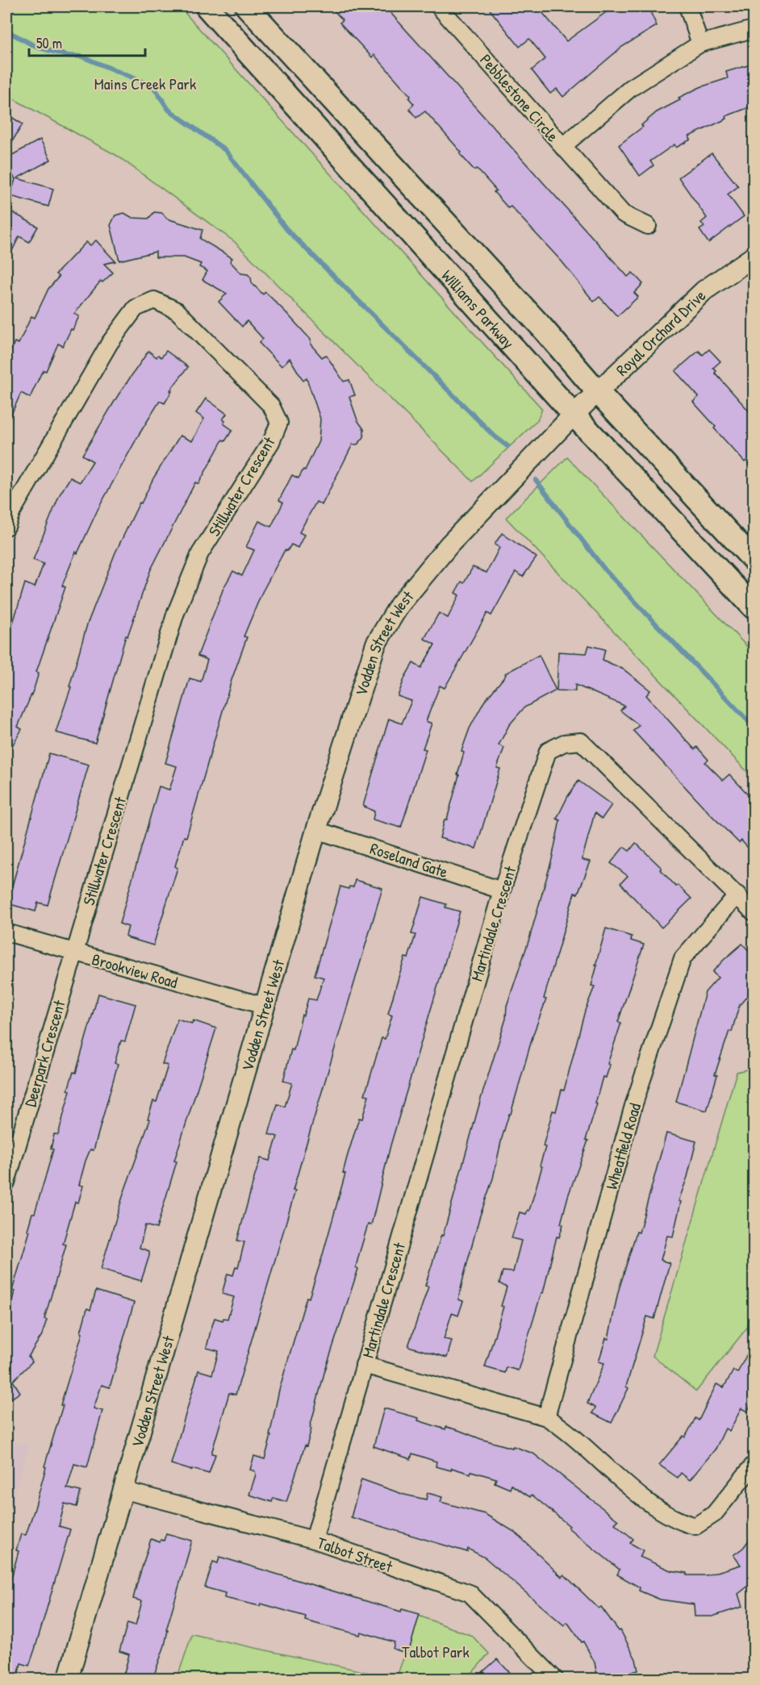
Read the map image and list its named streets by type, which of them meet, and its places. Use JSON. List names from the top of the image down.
{
  "streets": {
    "main road": ["Williams Parkway"],
    "street": [
      "Pebblestone Circle",
      "Royal Orchard Drive",
      "Stillwater Crescent",
      "Vodden Street West",
      "Roseland Gate",
      "Martindale Crescent",
      "Brookview Road",
      "Deerpark Crescent",
      "Wheatfield Road",
      "Talbot Street"
    ]
  },
  "crossings": [
    ["Williams Parkway", "Royal Orchard Drive"],
    ["Williams Parkway", "Vodden Street West"],
    ["Royal Orchard Drive", "Vodden Street West"],
    ["Stillwater Crescent", "Brookview Road"],
    ["Stillwater Crescent", "Deerpark Crescent"],
    ["Vodden Street West", "Roseland Gate"],
    ["Vodden Street West", "Brookview Road"],
    ["Vodden Street West", "Talbot Street"],
    ["Roseland Gate", "Martindale Crescent"],
    ["Martindale Crescent", "Wheatfield Road"],
    ["Martindale Crescent", "Talbot Street"],
    ["Brookview Road", "Deerpark Crescent"]
  ],
  "parks": ["Mains Creek Park", "Talbot Park"],
  "scale_bar": "50 m"
}
